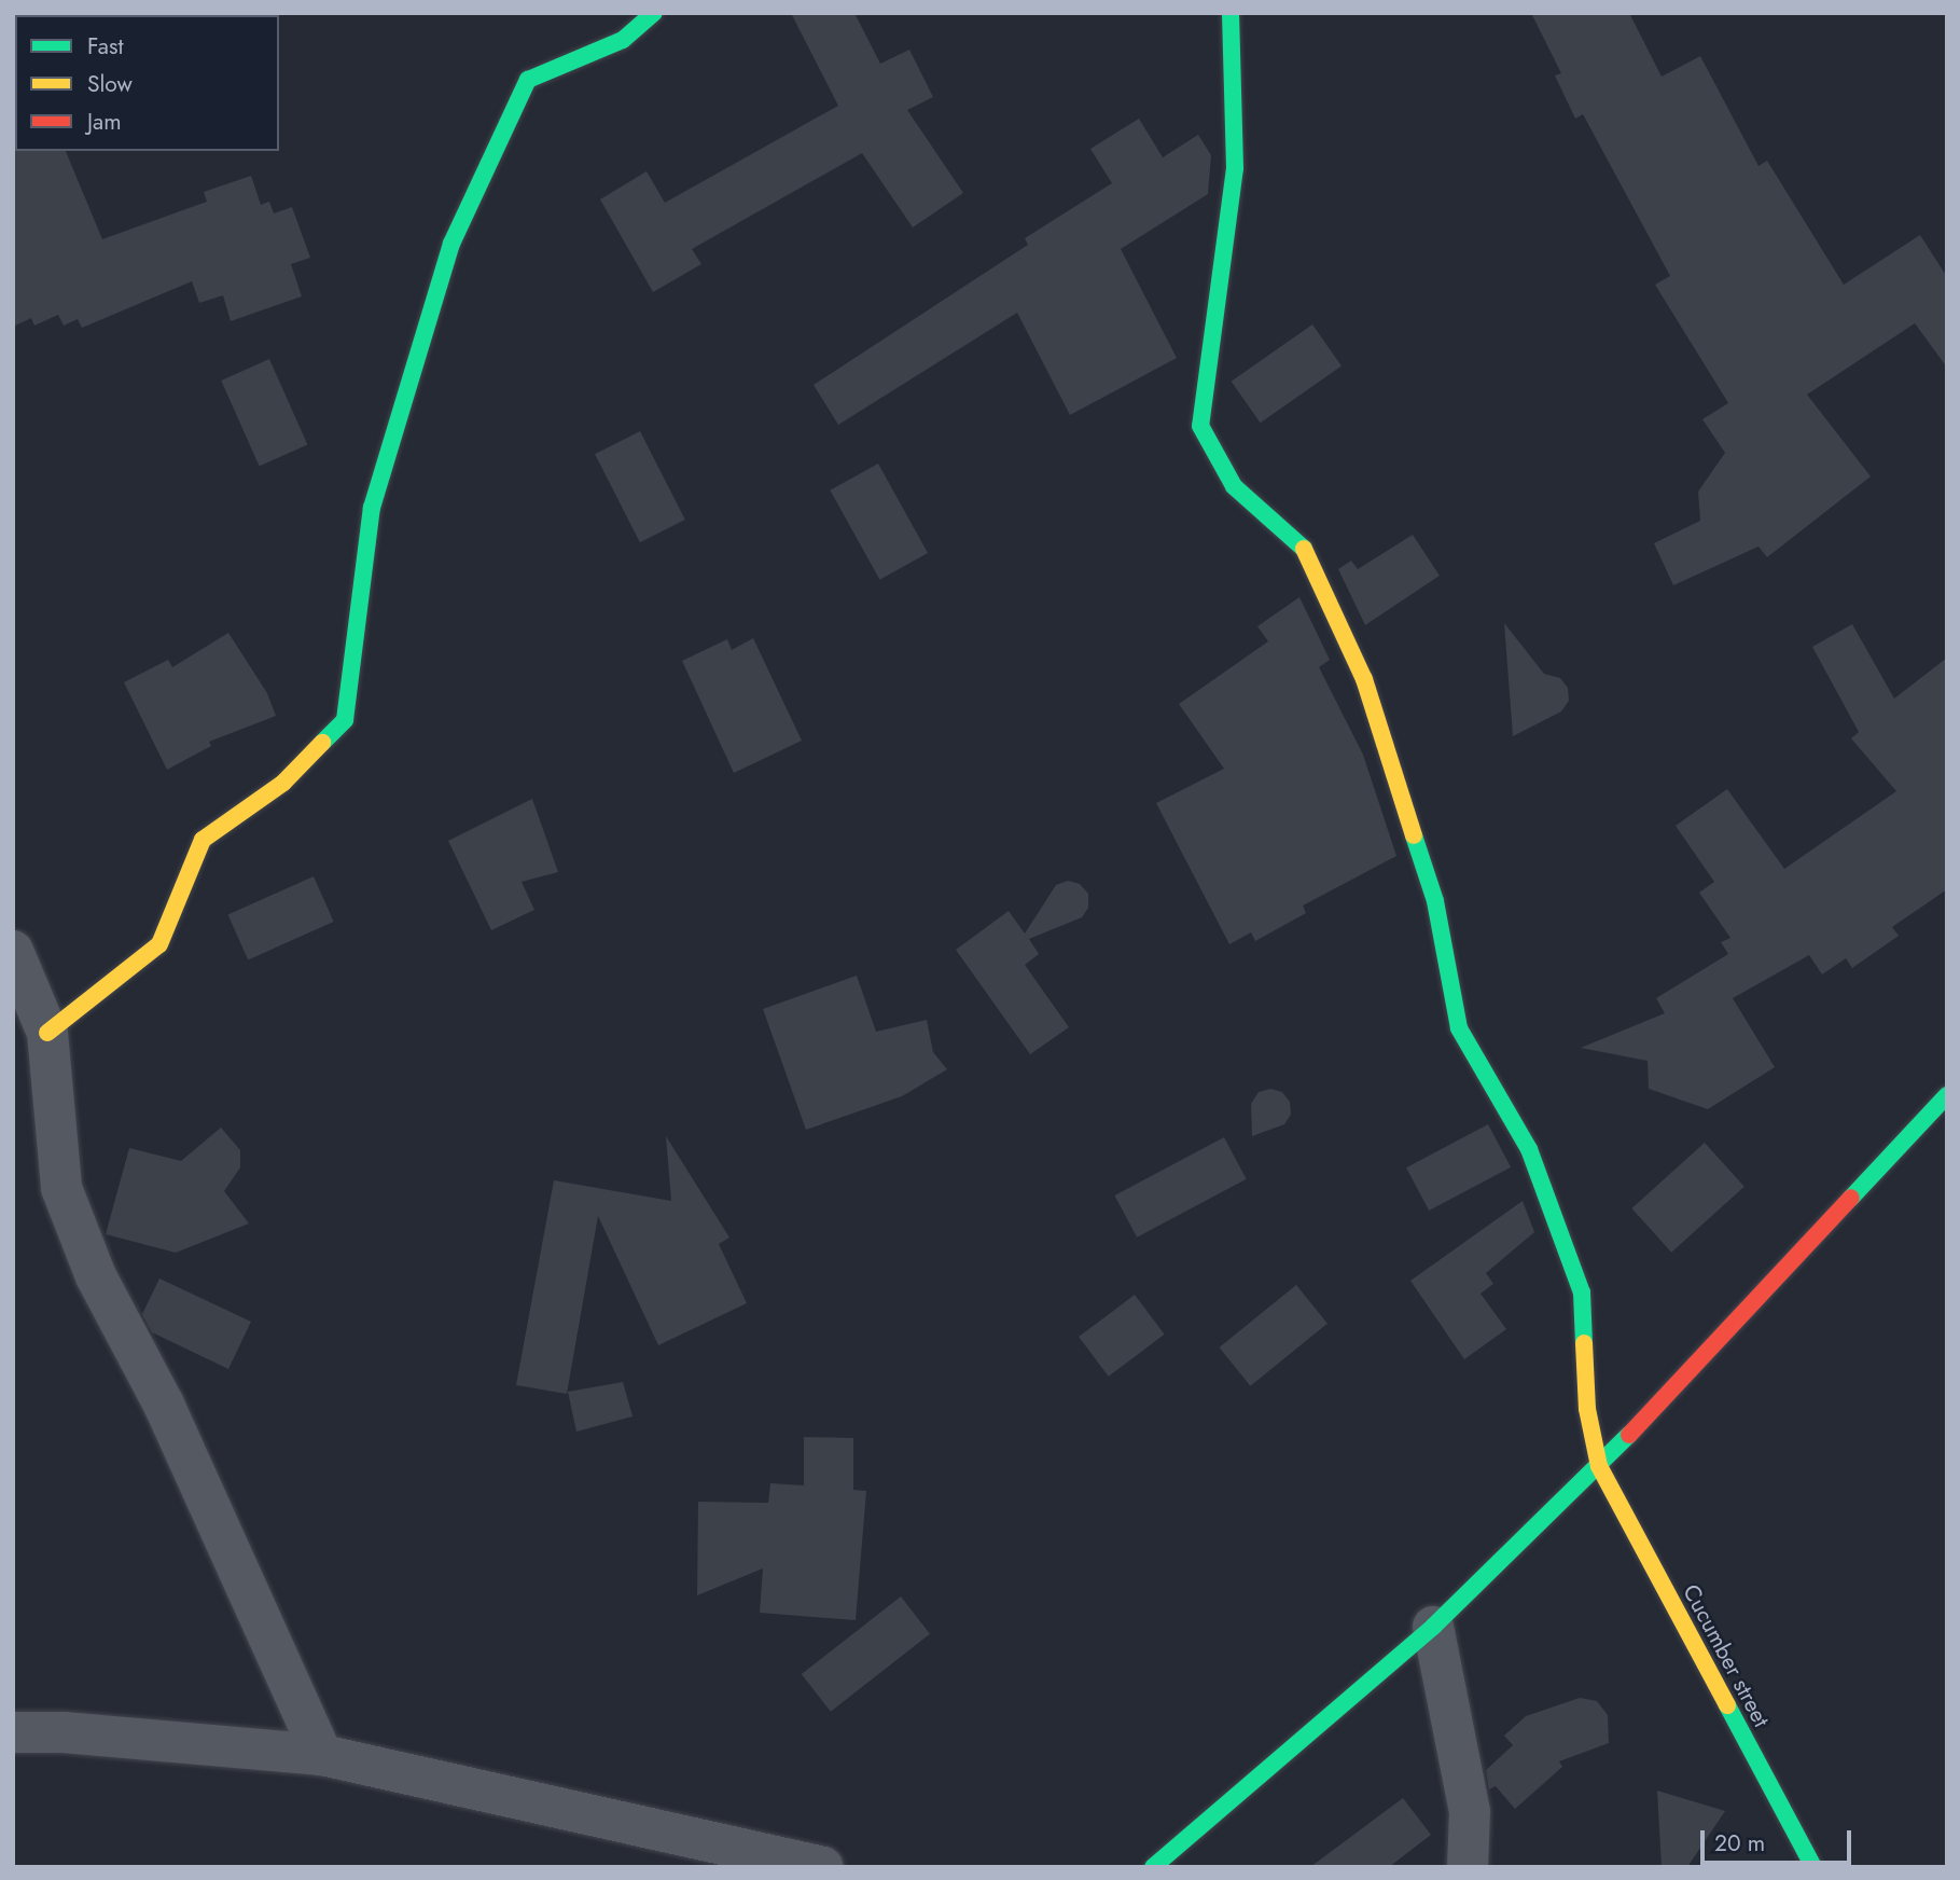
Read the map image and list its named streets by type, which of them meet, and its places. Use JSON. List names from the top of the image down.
{
  "streets": {
    "street": ["Cucumber street"]
  },
  "legend": ["Fast", "Slow", "Jam"],
  "scale_bar": "20 m"
}
